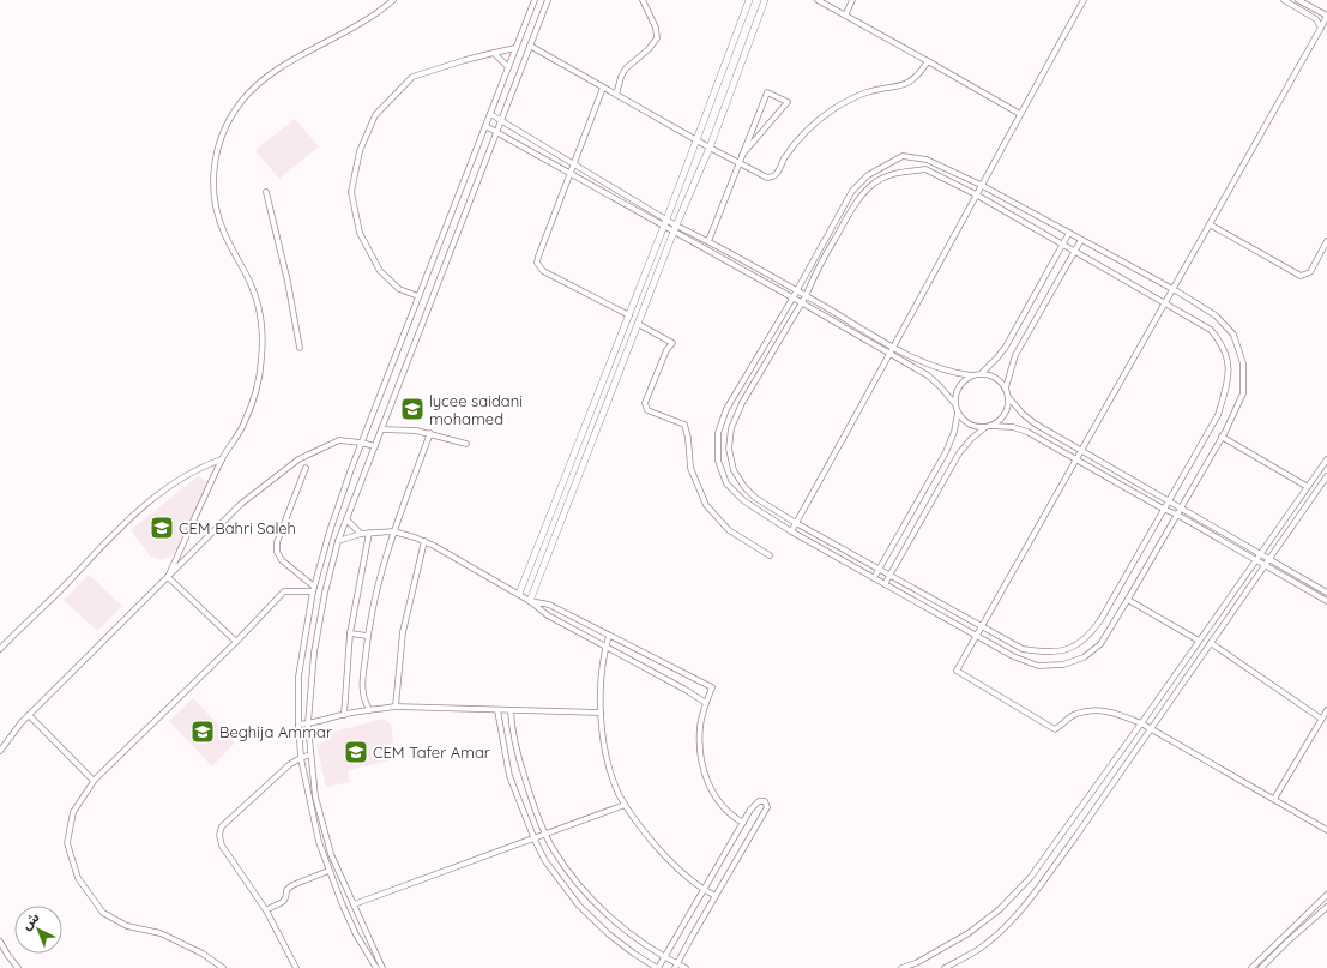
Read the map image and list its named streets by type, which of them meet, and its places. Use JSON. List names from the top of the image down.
{
  "places": {
    "school or university": [
      "lycee saidani mohamed",
      "CEM Bahri Saleh",
      "Beghija Ammar",
      "CEM Tafer Amar"
    ]
  },
  "north": "top left"
}
